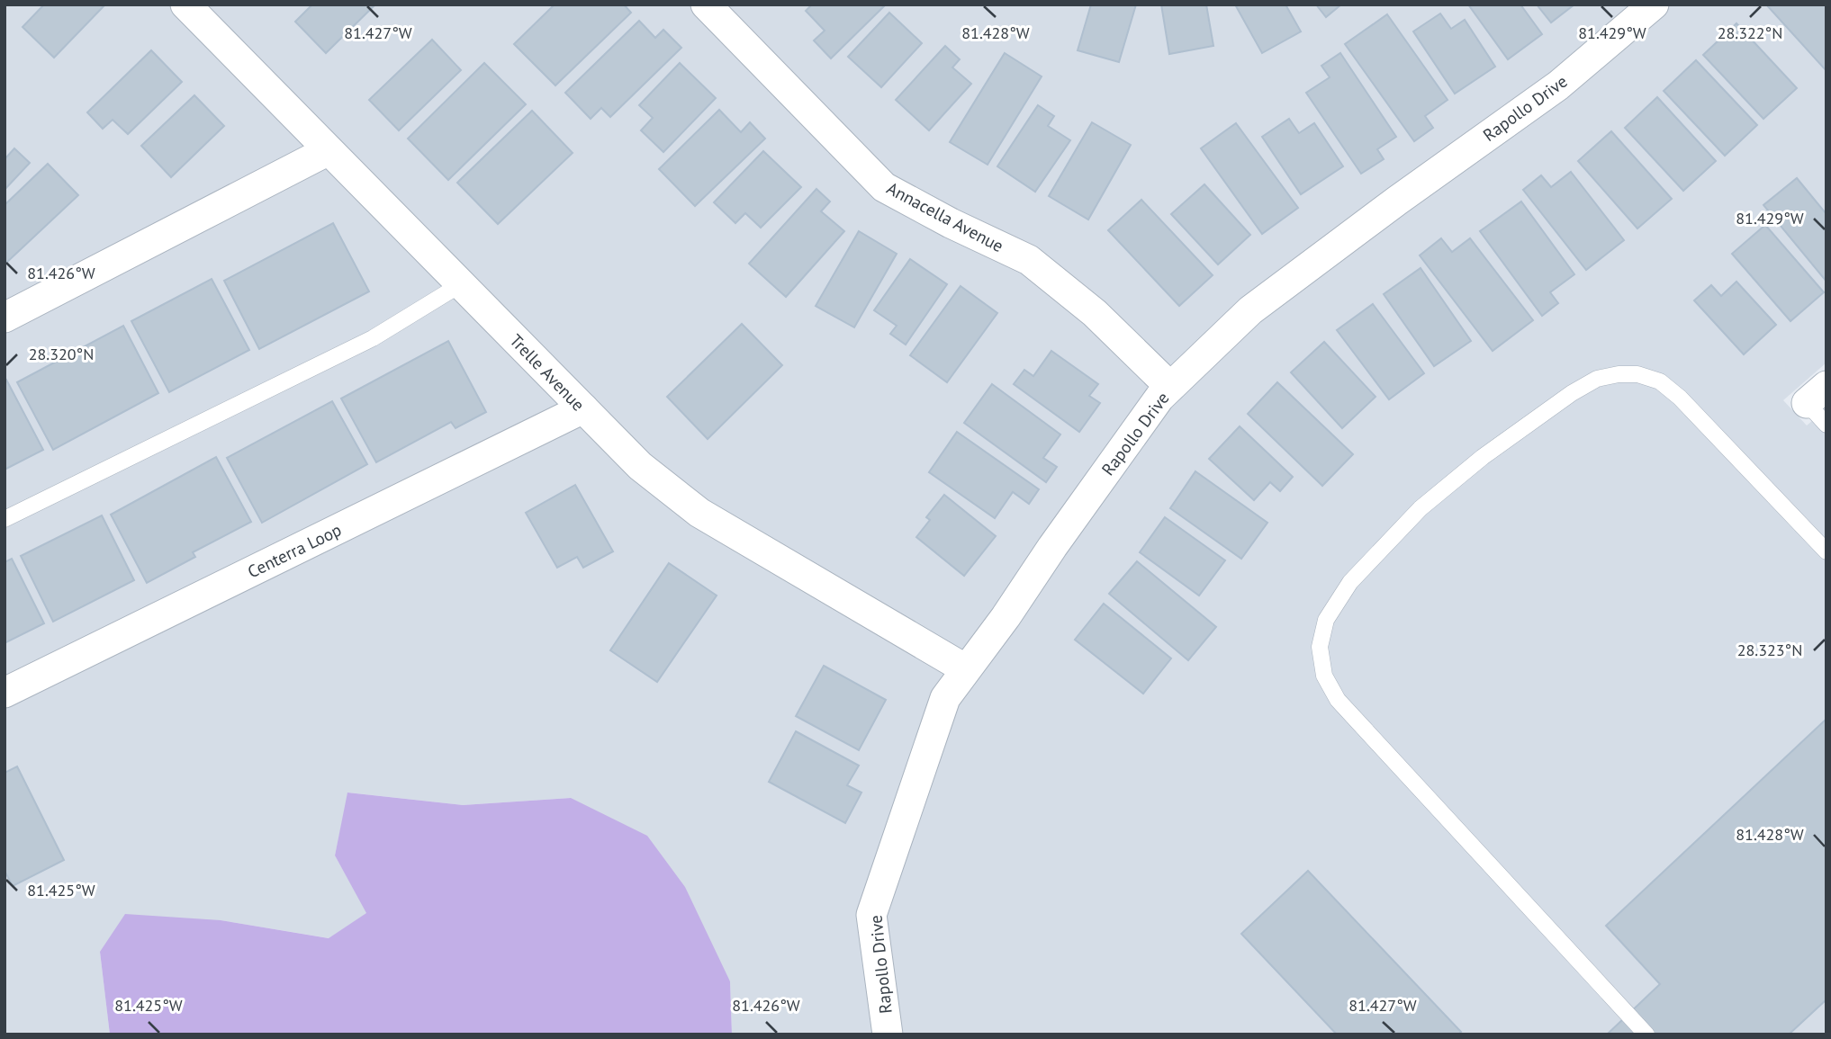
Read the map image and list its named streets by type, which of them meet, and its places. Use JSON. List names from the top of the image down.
{
  "streets": {
    "street": [
      "Rapollo Drive",
      "Annacella Avenue",
      "Trelle Avenue",
      "Centerra Loop"
    ]
  },
  "crossings": [
    ["Rapollo Drive", "Annacella Avenue"],
    ["Rapollo Drive", "Trelle Avenue"],
    ["Trelle Avenue", "Centerra Loop"]
  ],
  "coordinates": [
    "81.427°W",
    "81.428°W",
    "81.429°W",
    "28.322°N",
    "81.426°W",
    "28.320°N",
    "28.323°N",
    "81.425°W"
  ]
}
